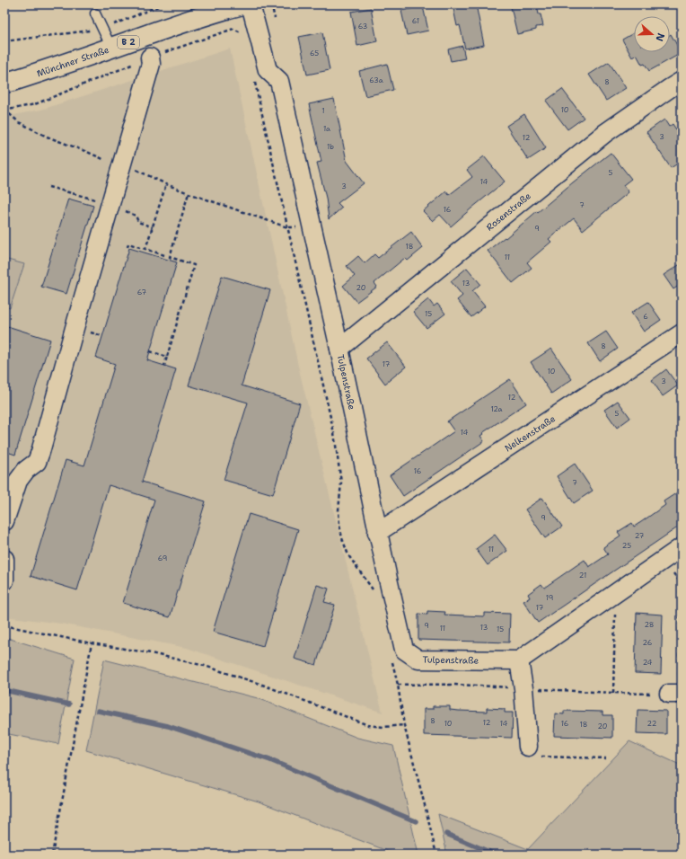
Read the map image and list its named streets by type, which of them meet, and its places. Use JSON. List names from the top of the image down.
{
  "streets": {
    "main road": ["B 2", "Münchner Straße"],
    "street": ["Rosenstraße", "Tulpenstraße", "Nelkenstraße"]
  },
  "crossings": [
    ["Rosenstraße", "Tulpenstraße"],
    ["Tulpenstraße", "Nelkenstraße"]
  ],
  "house_numbers": [
    "61",
    "63",
    "65",
    "63a",
    "8",
    "10",
    "1",
    "1a",
    "3",
    "12",
    "1b",
    "5",
    "14",
    "3",
    "7",
    "16",
    "9",
    "18",
    "11",
    "13",
    "20",
    "67",
    "15",
    "6",
    "8",
    "17",
    "10",
    "3",
    "12",
    "12a",
    "5",
    "14",
    "16",
    "7",
    "9",
    "27",
    "25",
    "11",
    "69",
    "21",
    "19",
    "17",
    "28",
    "9",
    "13",
    "11",
    "15",
    "26",
    "24",
    "8",
    "12",
    "10",
    "14",
    "16",
    "22",
    "18",
    "20"
  ],
  "north": "right"
}
